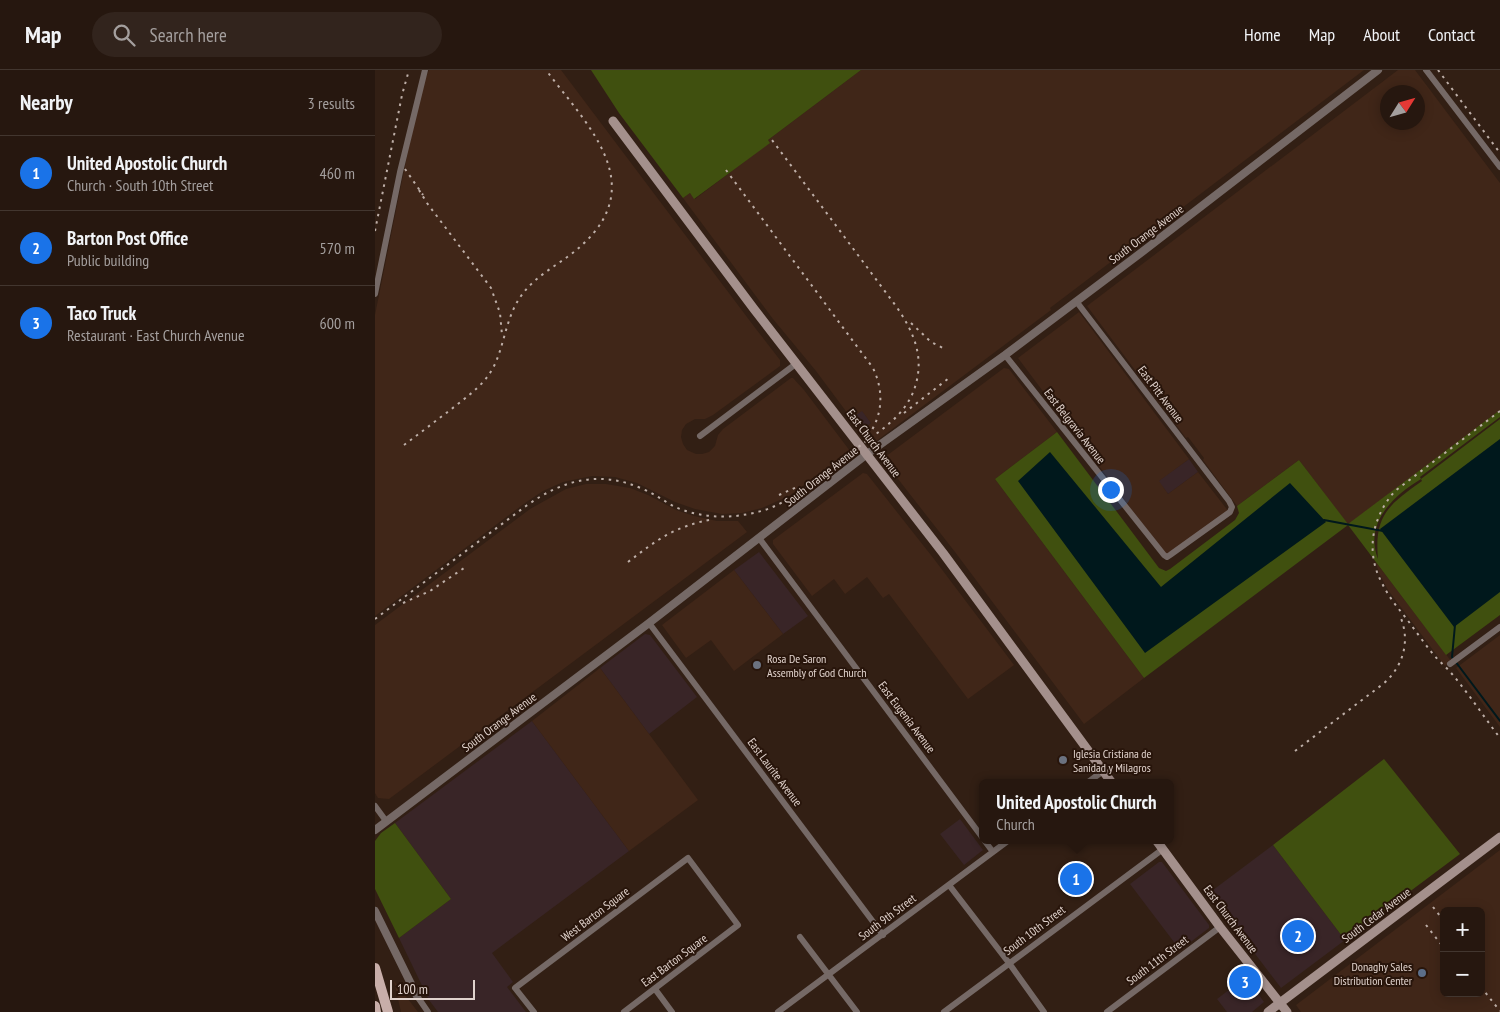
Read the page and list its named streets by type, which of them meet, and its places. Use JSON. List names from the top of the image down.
{
  "streets": {
    "main road": ["East Church Avenue", "South Cedar Avenue"],
    "street": [
      "South Orange Avenue",
      "East Pitt Avenue",
      "East Belgravia Avenue",
      "East Eugenia Avenue",
      "East Laurite Avenue",
      "West Barton Square",
      "South 9th Street",
      "South 10th Street",
      "East Barton Square",
      "South 11th Street"
    ]
  },
  "crossings": [
    ["South Orange Avenue", "East Pitt Avenue"],
    ["South Orange Avenue", "East Belgravia Avenue"],
    ["South Orange Avenue", "East Church Avenue"],
    ["South Orange Avenue", "East Eugenia Avenue"],
    ["South Orange Avenue", "East Laurite Avenue"],
    ["East Pitt Avenue", "East Belgravia Avenue"],
    ["East Church Avenue", "South Cedar Avenue"],
    ["East Church Avenue", "South 10th Street"],
    ["East Church Avenue", "South 11th Street"],
    ["East Eugenia Avenue", "South 9th Street"],
    ["East Laurite Avenue", "South 9th Street"],
    ["West Barton Square", "East Barton Square"]
  ],
  "places": ["Rosa De Saron Assembly of God Church", "Iglesia Cristiana de Sanidad y Milagros", "Donaghy Sales Distribution Center"],
  "scale_bar": "100 m",
  "north": "top right",
  "page": {
    "header": "Map",
    "search": "Search here",
    "nav": [
      "Home",
      "Map",
      "About",
      "Contact"
    ],
    "heading": ["Nearby", "3 results"],
    "list": [
      {
        "mark": "1",
        "name": "United Apostolic Church",
        "note": "Church · South 10th Street",
        "value": "460 m"
      },
      {
        "mark": "2",
        "name": "Barton Post Office",
        "note": "Public building",
        "value": "570 m"
      },
      {
        "mark": "3",
        "name": "Taco Truck",
        "note": "Restaurant · East Church Avenue",
        "value": "600 m"
      }
    ],
    "popup": ["United Apostolic Church", "Church"],
    "pins": ["1", "2", "3"],
    "map_buttons": ["+", "−"],
    "scale": "100 m"
  }
}
